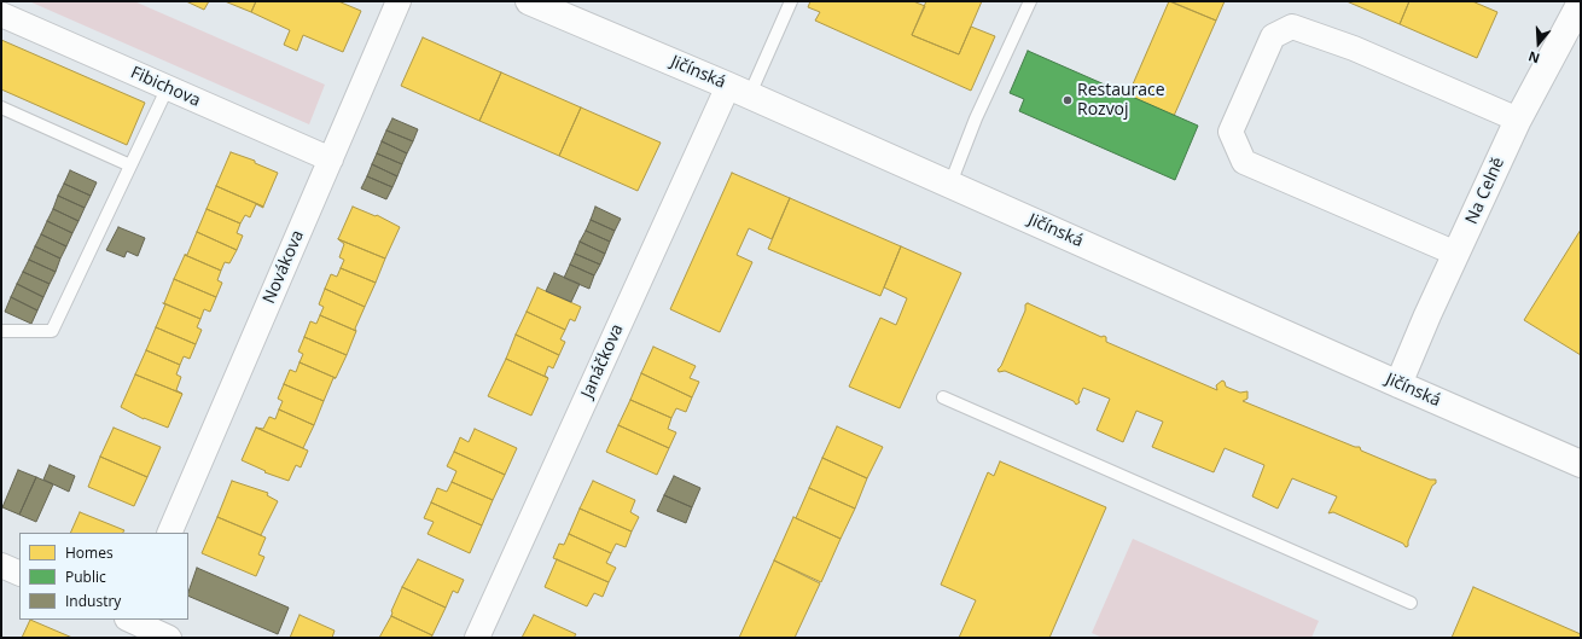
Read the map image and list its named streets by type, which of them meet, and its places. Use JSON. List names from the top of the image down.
{
  "streets": {
    "street": [
      "Jičínská",
      "Fibichova",
      "Na Celně",
      "Novákova",
      "Janáčkova"
    ]
  },
  "crossings": [
    ["Jičínská", "Na Celně"],
    ["Jičínská", "Janáčkova"],
    ["Fibichova", "Novákova"]
  ],
  "places": ["Restaurace Rozvoj"],
  "legend": ["Homes", "Public", "Industry"],
  "north": "bottom"
}
